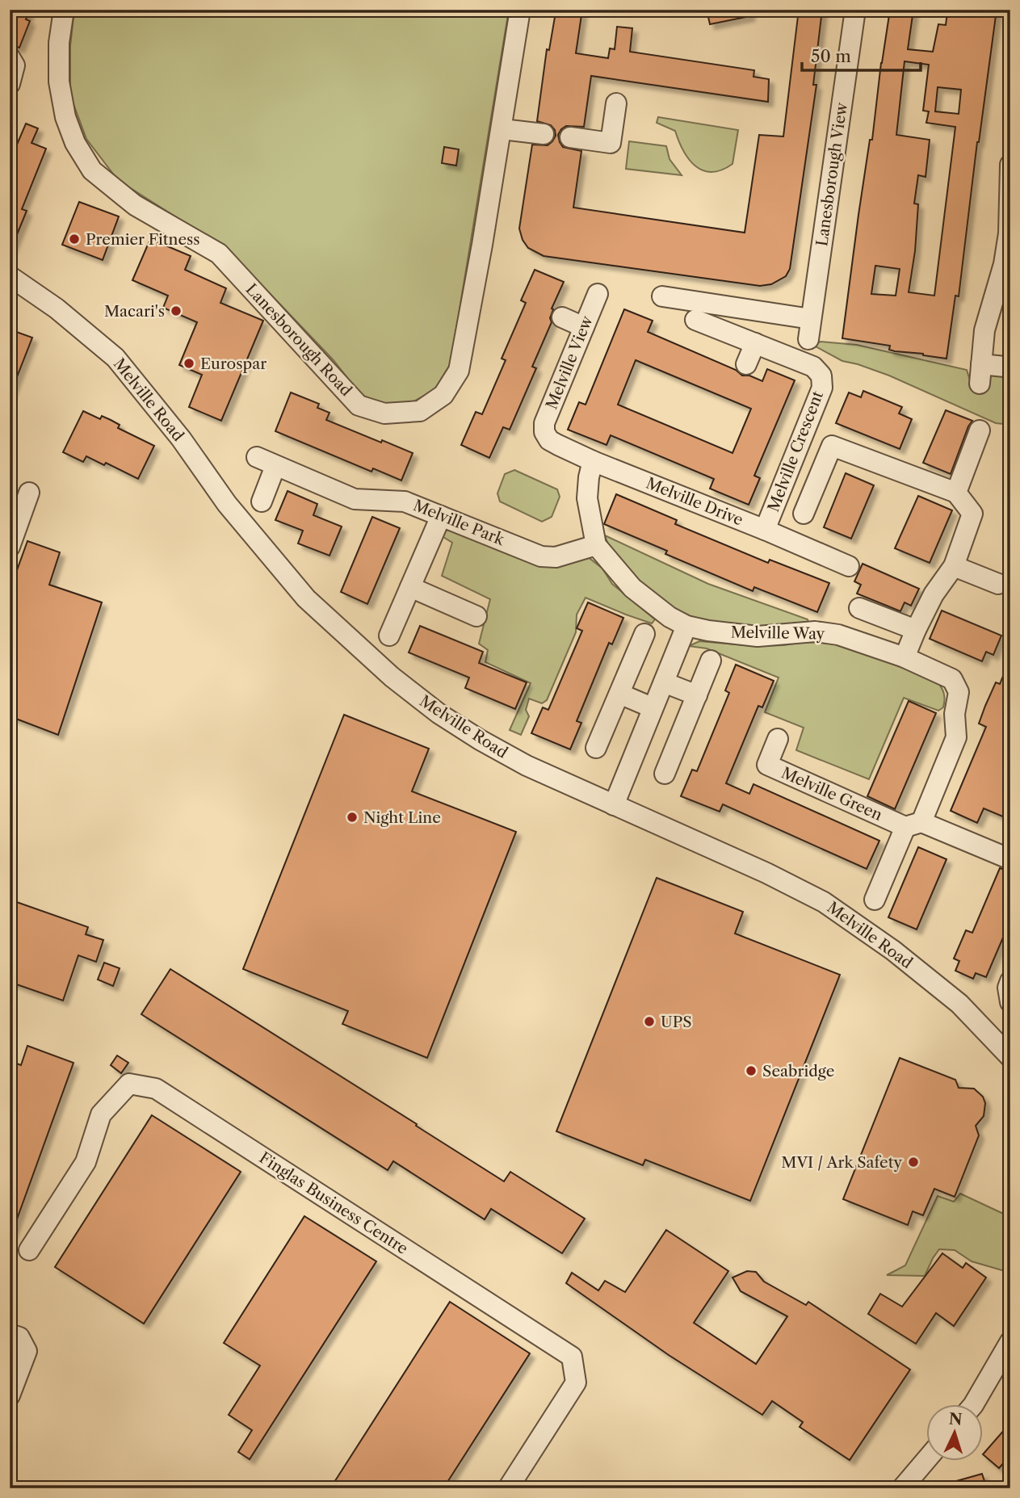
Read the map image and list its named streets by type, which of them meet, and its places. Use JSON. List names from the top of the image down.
{
  "streets": {
    "street": [
      "Lanesborough View",
      "Lanesborough Road",
      "Melville View",
      "Melville Road",
      "Melville Crescent",
      "Melville Drive",
      "Melville Park",
      "Melville Way",
      "Melville Green",
      "Finglas Business Centre"
    ]
  },
  "crossings": [
    ["Melville View", "Melville Drive"],
    ["Melville Crescent", "Melville Drive"],
    ["Melville Drive", "Melville Way"],
    ["Melville Park", "Melville Way"],
    ["Melville Way", "Melville Green"]
  ],
  "places": [
    "Premier Fitness",
    "Macari's",
    "Eurospar",
    "Night Line",
    "UPS",
    "Seabridge",
    "MVI / Ark Safety"
  ],
  "scale_bar": "50 m",
  "north": "top"
}
